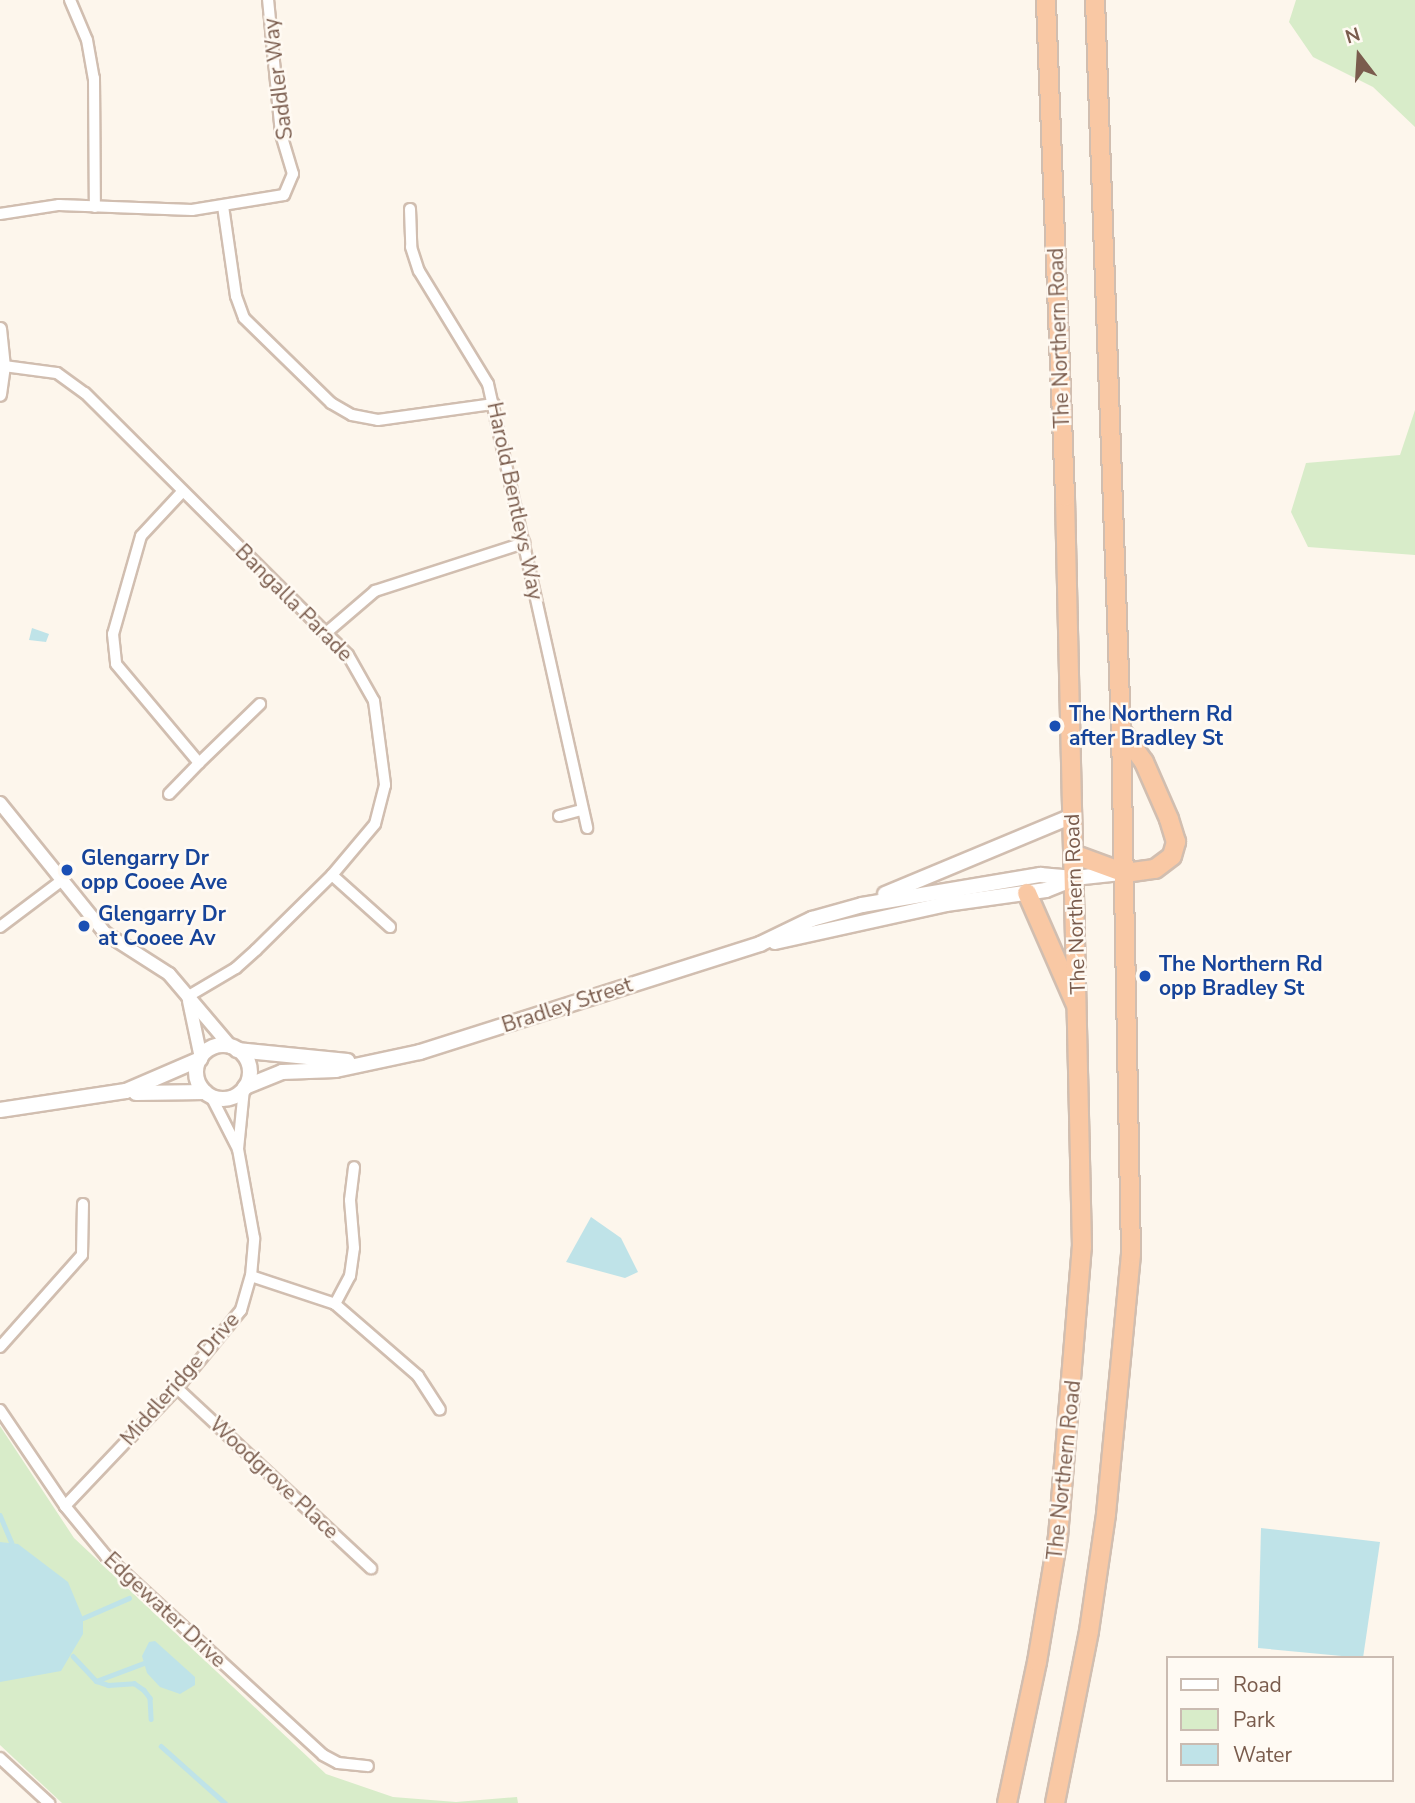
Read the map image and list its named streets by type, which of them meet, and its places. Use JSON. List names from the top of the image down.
{
  "streets": {
    "highway": ["The Northern Road"],
    "main road": ["Bradley Street"],
    "street": [
      "Saddler Way",
      "Harold Bentleys Way",
      "Bangalla Parade",
      "Middleridge Drive",
      "Woodgrove Place",
      "Edgewater Drive"
    ]
  },
  "crossings": [
    ["The Northern Road", "Bradley Street"],
    ["Bradley Street", "Middleridge Drive"],
    ["Middleridge Drive", "Woodgrove Place"],
    ["Middleridge Drive", "Edgewater Drive"]
  ],
  "places": [
    "The Northern Rd after Bradley St",
    "Glengarry Dr opp Cooee Ave",
    "Glengarry Dr at Cooee Av",
    "The Northern Rd opp Bradley St"
  ],
  "legend": ["Road", "Park", "Water"],
  "north": "top"
}
